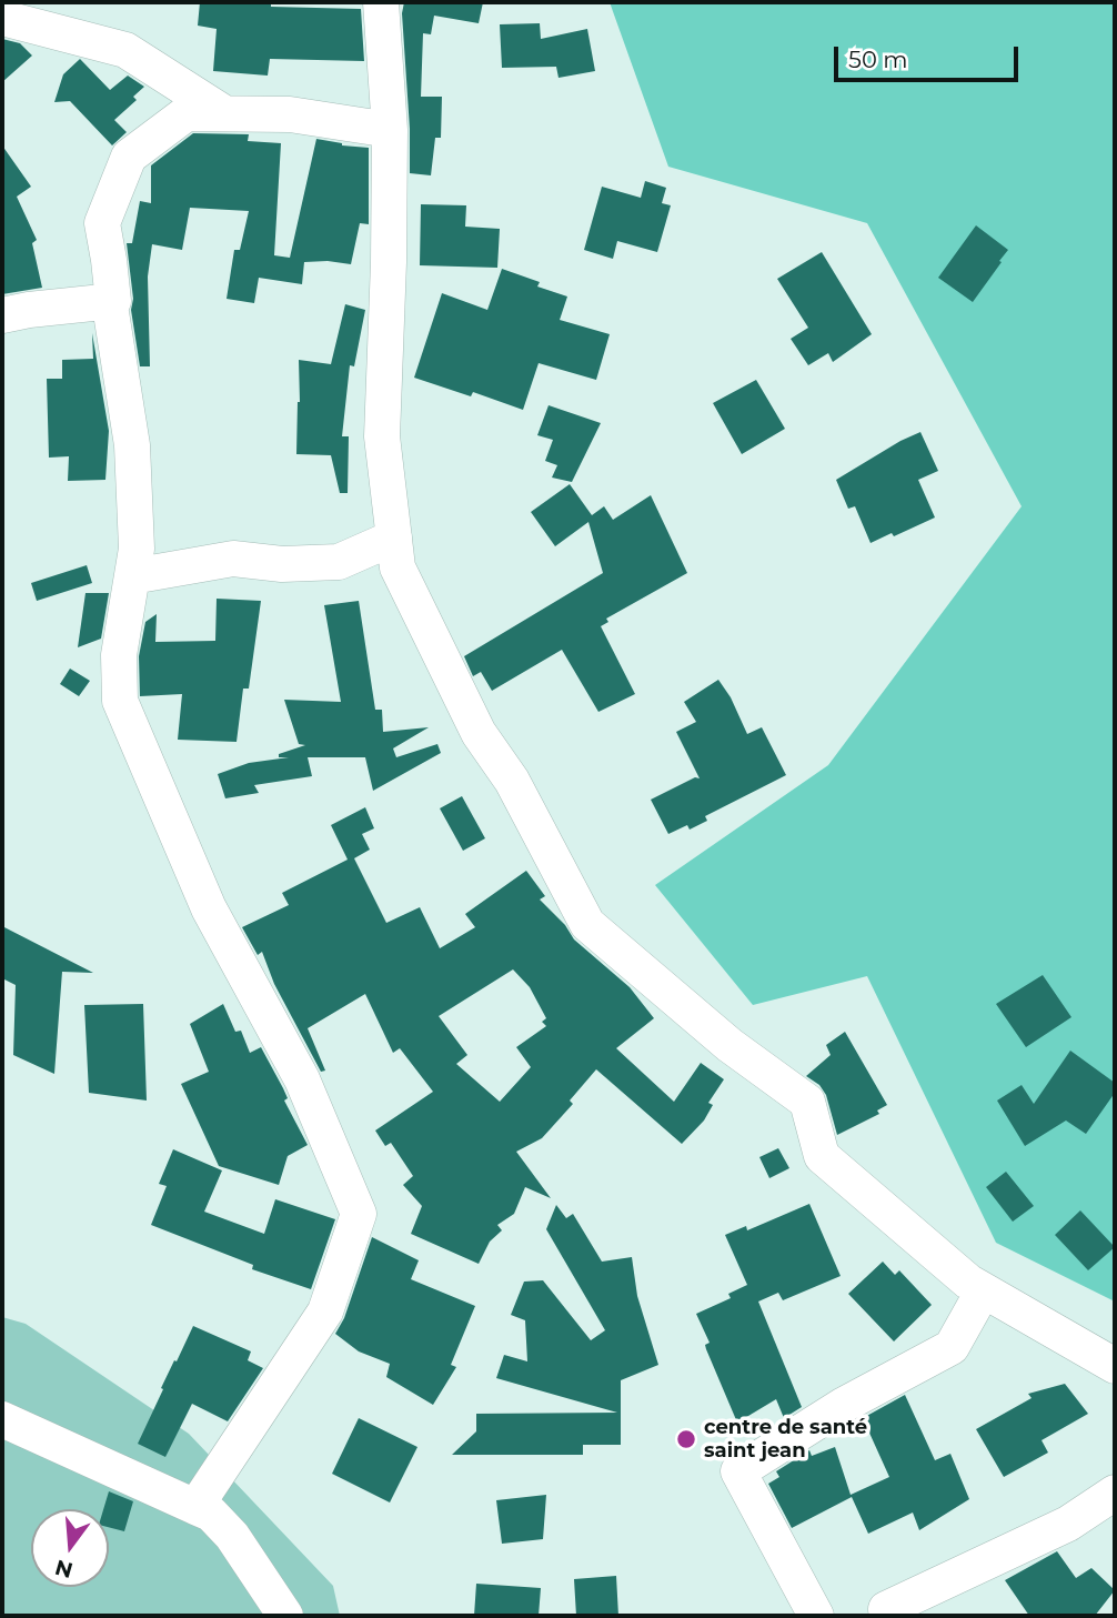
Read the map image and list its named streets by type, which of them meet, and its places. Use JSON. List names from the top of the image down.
{
  "places": ["centre de santé saint jean"],
  "scale_bar": "50 m",
  "north": "bottom"
}
